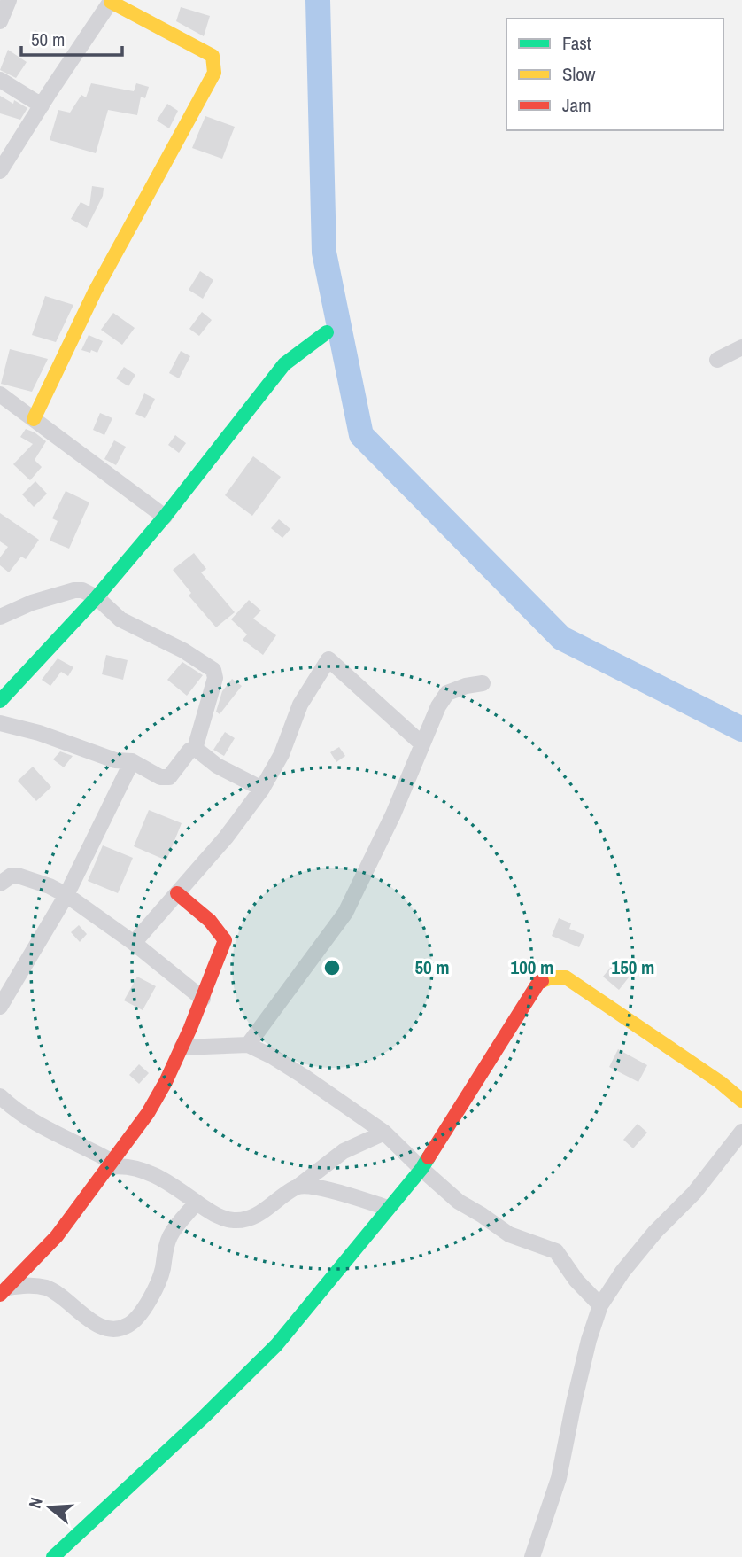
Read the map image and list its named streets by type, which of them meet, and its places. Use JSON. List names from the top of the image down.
{
  "legend": ["Fast", "Slow", "Jam"],
  "scale_bar": "50 m",
  "north": "left",
  "rings": ["50 m", "100 m", "150 m"]
}
